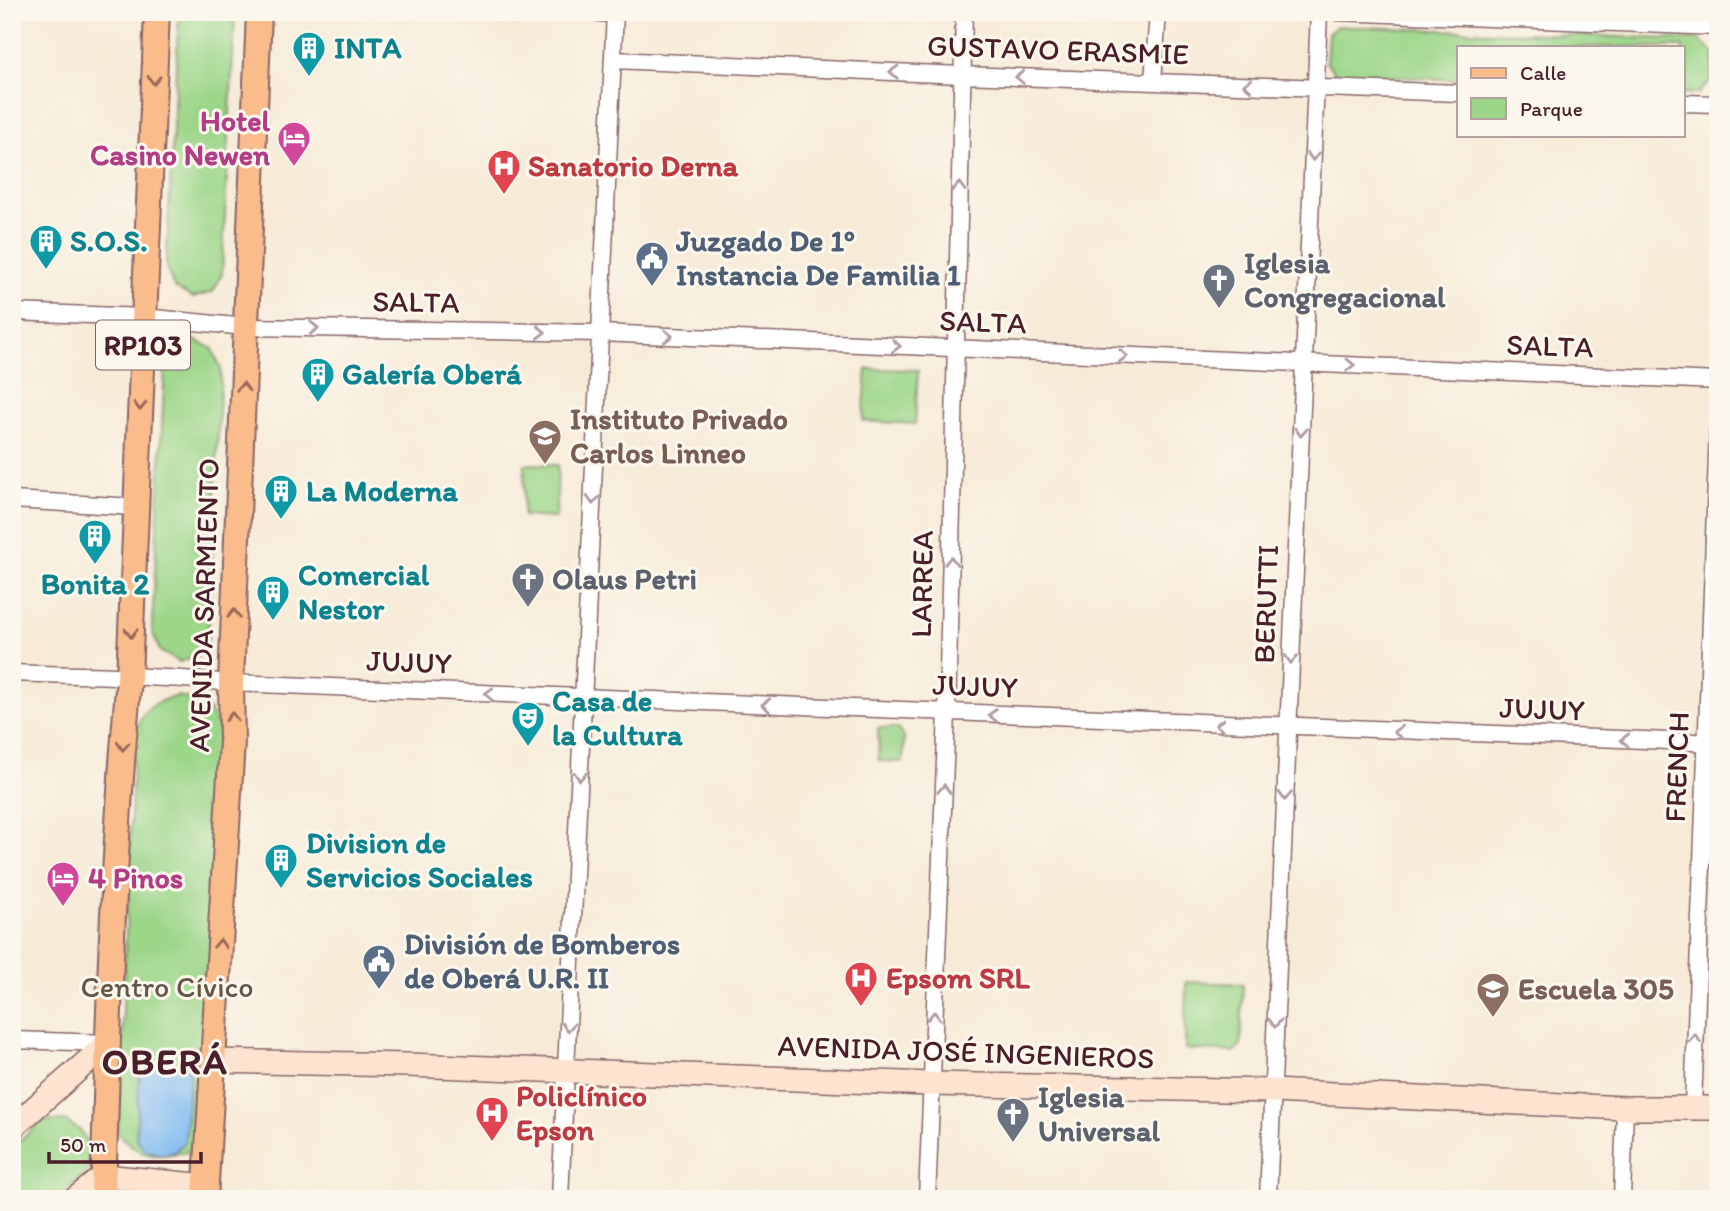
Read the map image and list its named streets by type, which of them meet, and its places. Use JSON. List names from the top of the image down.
{
  "streets": {
    "main road": ["RP103", "AVENIDA SARMIENTO", "AVENIDA JOSÉ INGENIEROS"],
    "street": [
      "GUSTAVO ERASMIE",
      "SALTA",
      "LARREA",
      "BERUTTI",
      "JUJUY",
      "FRENCH"
    ]
  },
  "crossings": [
    ["GUSTAVO ERASMIE", "LARREA"],
    ["GUSTAVO ERASMIE", "BERUTTI"],
    ["SALTA", "RP103"],
    ["SALTA", "LARREA"],
    ["SALTA", "BERUTTI"],
    ["SALTA", "AVENIDA SARMIENTO"],
    ["RP103", "JUJUY"],
    ["LARREA", "JUJUY"],
    ["LARREA", "AVENIDA JOSÉ INGENIEROS"],
    ["BERUTTI", "JUJUY"],
    ["BERUTTI", "AVENIDA JOSÉ INGENIEROS"],
    ["AVENIDA SARMIENTO", "JUJUY"],
    ["AVENIDA SARMIENTO", "AVENIDA JOSÉ INGENIEROS"],
    ["JUJUY", "FRENCH"],
    ["FRENCH", "AVENIDA JOSÉ INGENIEROS"]
  ],
  "one_way": [
    "GUSTAVO ERASMIE",
    "SALTA",
    "LARREA",
    "BERUTTI",
    "JUJUY",
    "FRENCH"
  ],
  "districts": ["OBERÁ"],
  "parks": ["Centro Cívico"],
  "places": {
    "building": [
      "INTA",
      "S.O.S.",
      "Galería Oberá",
      "La Moderna",
      "Bonita 2",
      "Comercial Nestor",
      "Division de Servicios Sociales"
    ],
    "hotel": ["Hotel Casino Newen", "4 Pinos"],
    "hospital": ["Sanatorio Derna", "Epsom SRL", "Policlínico Epson"],
    "public building": ["Juzgado De 1º Instancia De Familia 1", "División de Bomberos de Oberá U.R. II"],
    "church": ["Iglesia Congregacional", "Olaus Petri", "Iglesia Universal"],
    "school or university": ["Instituto Privado Carlos Linneo", "Escuela 305"],
    "theatre": ["Casa de la Cultura"]
  },
  "legend": ["Calle", "Parque"],
  "scale_bar": "50 m"
}
